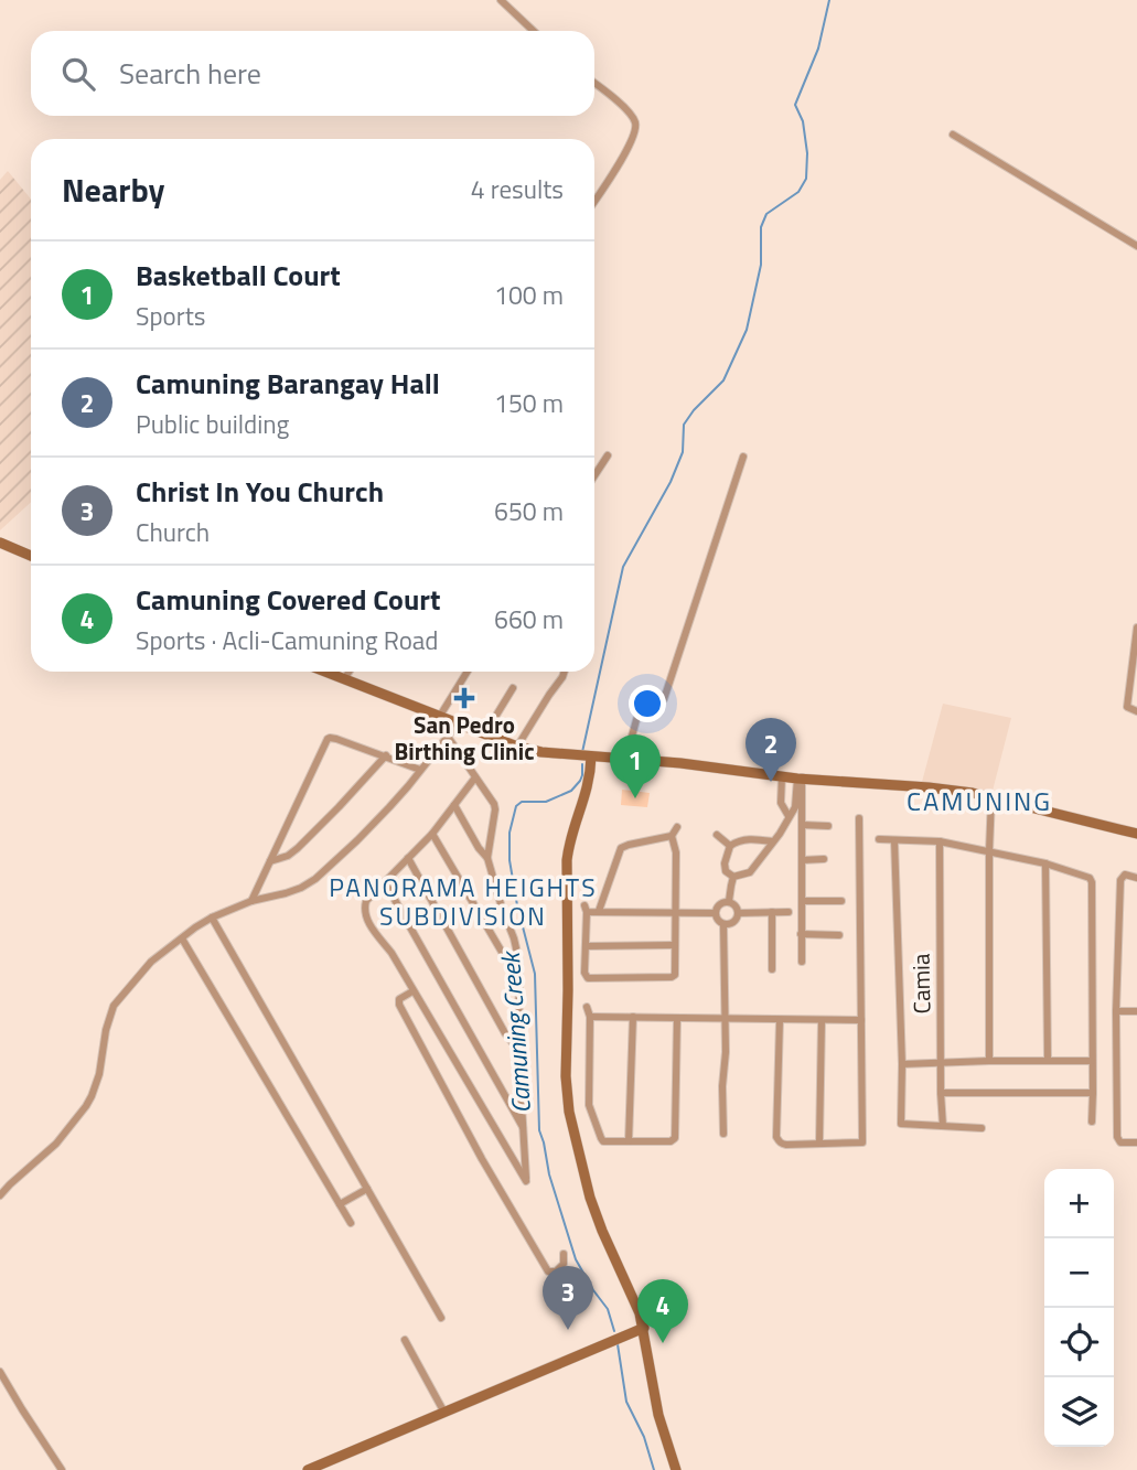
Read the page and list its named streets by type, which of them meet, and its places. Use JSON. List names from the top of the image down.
{
  "streets": {
    "street": ["Camia"]
  },
  "districts": ["CAMUNING", "PANORAMA HEIGHTS SUBDIVISION"],
  "water": ["Camuning Creek"],
  "places": {
    "health": ["San Pedro Birthing Clinic"]
  },
  "page": {
    "search": "Search here",
    "heading": ["Nearby", "4 results"],
    "list": [
      {
        "mark": "1",
        "name": "Basketball Court",
        "note": "Sports",
        "value": "100 m"
      },
      {
        "mark": "2",
        "name": "Camuning Barangay Hall",
        "note": "Public building",
        "value": "150 m"
      },
      {
        "mark": "3",
        "name": "Christ In You Church",
        "note": "Church",
        "value": "650 m"
      },
      {
        "mark": "4",
        "name": "Camuning Covered Court",
        "note": "Sports · Acli-Camuning Road",
        "value": "660 m"
      }
    ],
    "pins": [
      "2",
      "1",
      "3",
      "4"
    ],
    "map_buttons": ["+", "−"]
  }
}
